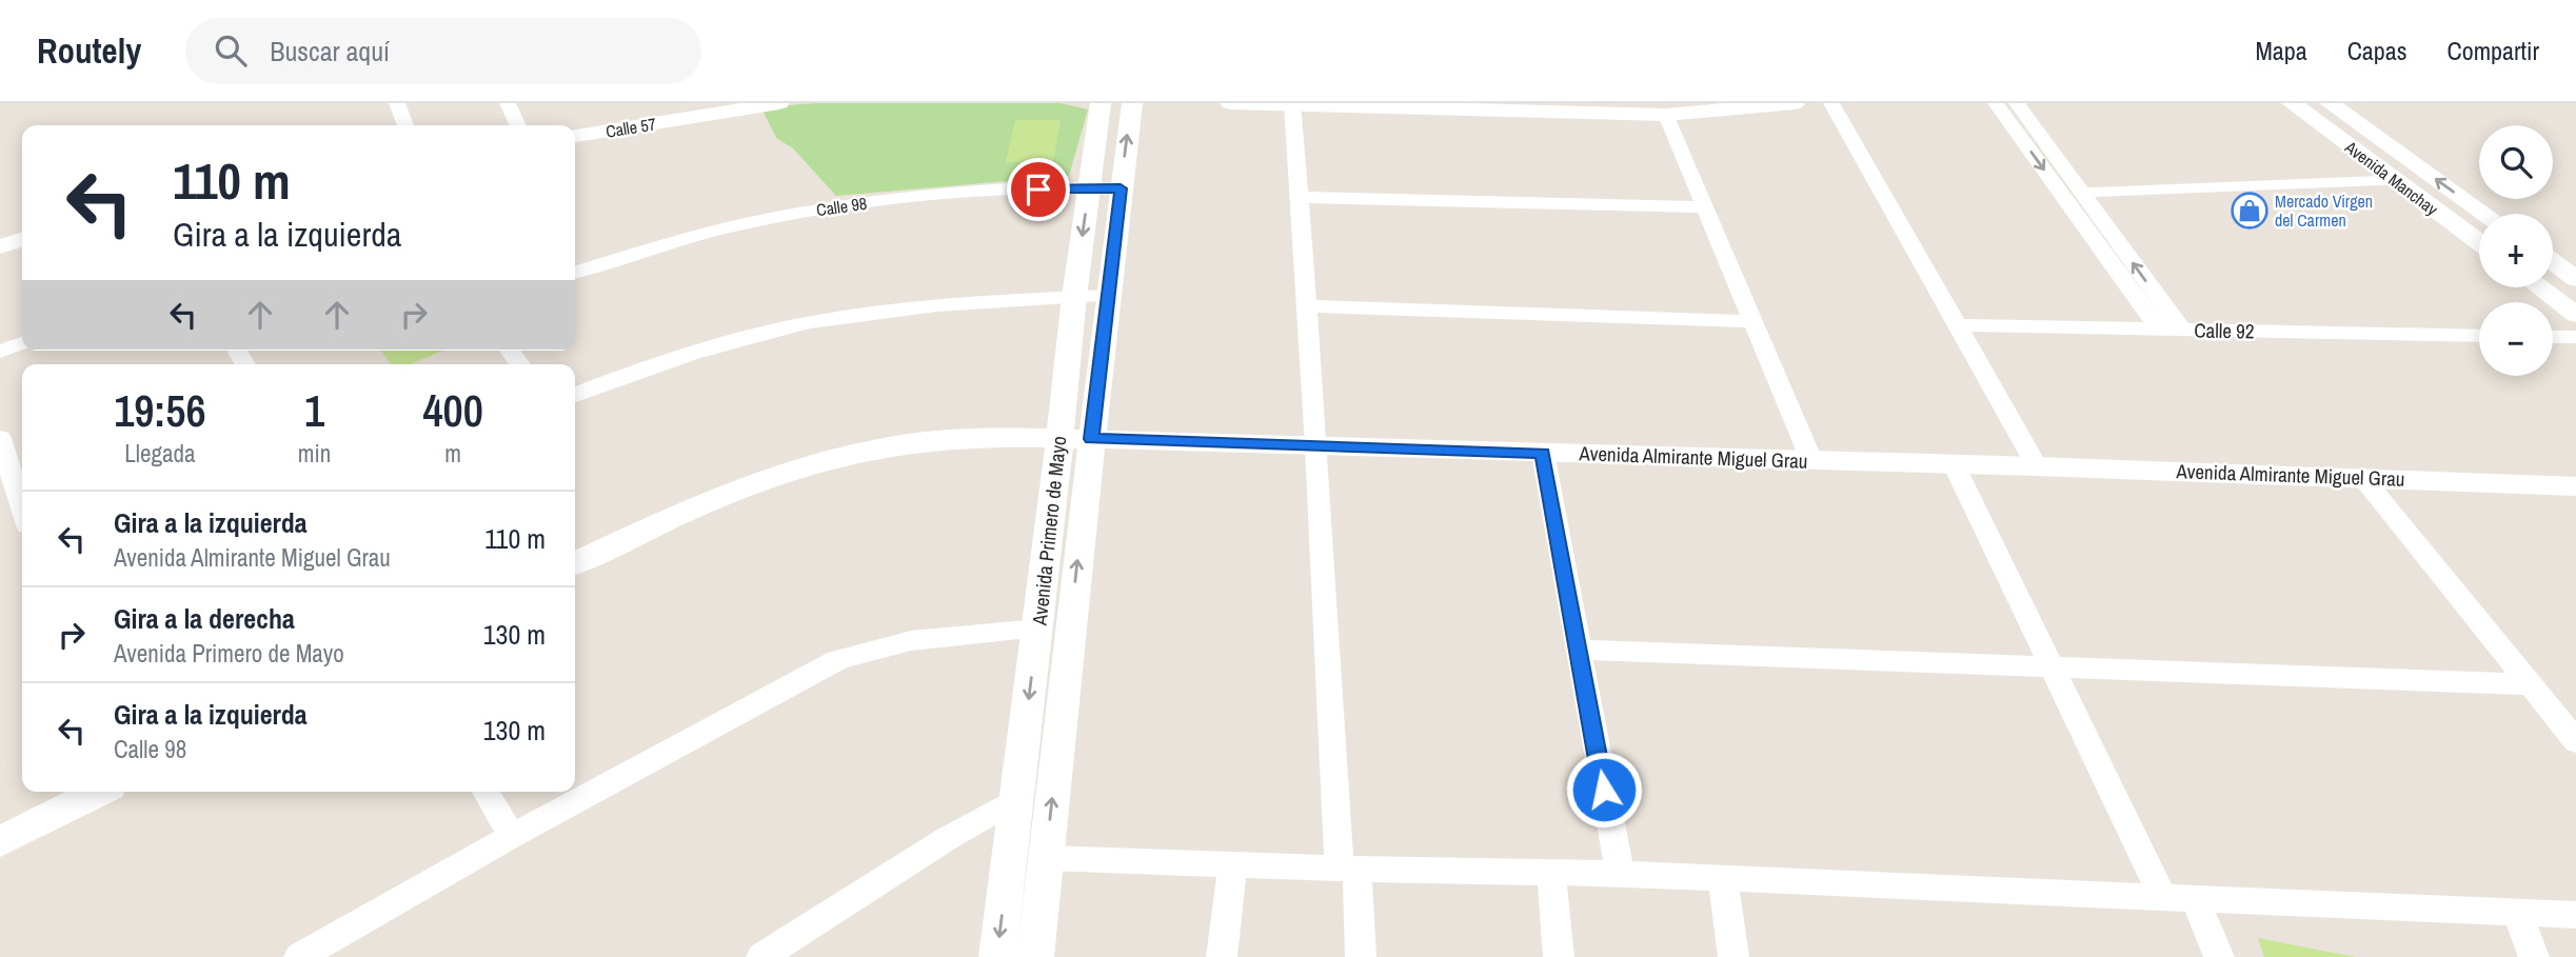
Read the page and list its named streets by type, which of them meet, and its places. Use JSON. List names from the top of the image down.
{
  "streets": {
    "street": [
      "Calle 57",
      "Avenida Manchay",
      "Calle 98",
      "Calle 92",
      "Avenida Almirante Miguel Grau",
      "Avenida Primero de Mayo"
    ]
  },
  "crossings": [
    ["Calle 98", "Avenida Primero de Mayo"],
    ["Avenida Almirante Miguel Grau", "Avenida Primero de Mayo"]
  ],
  "places": {
    "shop": ["Mercado Virgen del Carmen"]
  },
  "page": {
    "header": "Routely",
    "search": "Buscar aquí",
    "nav": ["Mapa", "Capas", "Compartir"],
    "map_buttons": ["+", "−"],
    "turn": ["110 m", "Gira a la izquierda"],
    "eta": [
      "19:56",
      "Llegada",
      "1",
      "min",
      "400",
      "m"
    ],
    "list": [
      {
        "name": "Gira a la izquierda",
        "note": "Avenida Almirante Miguel Grau",
        "value": "110 m"
      },
      {
        "name": "Gira a la derecha",
        "note": "Avenida Primero de Mayo",
        "value": "130 m"
      },
      {
        "name": "Gira a la izquierda",
        "note": "Calle 98",
        "value": "130 m"
      }
    ]
  }
}
